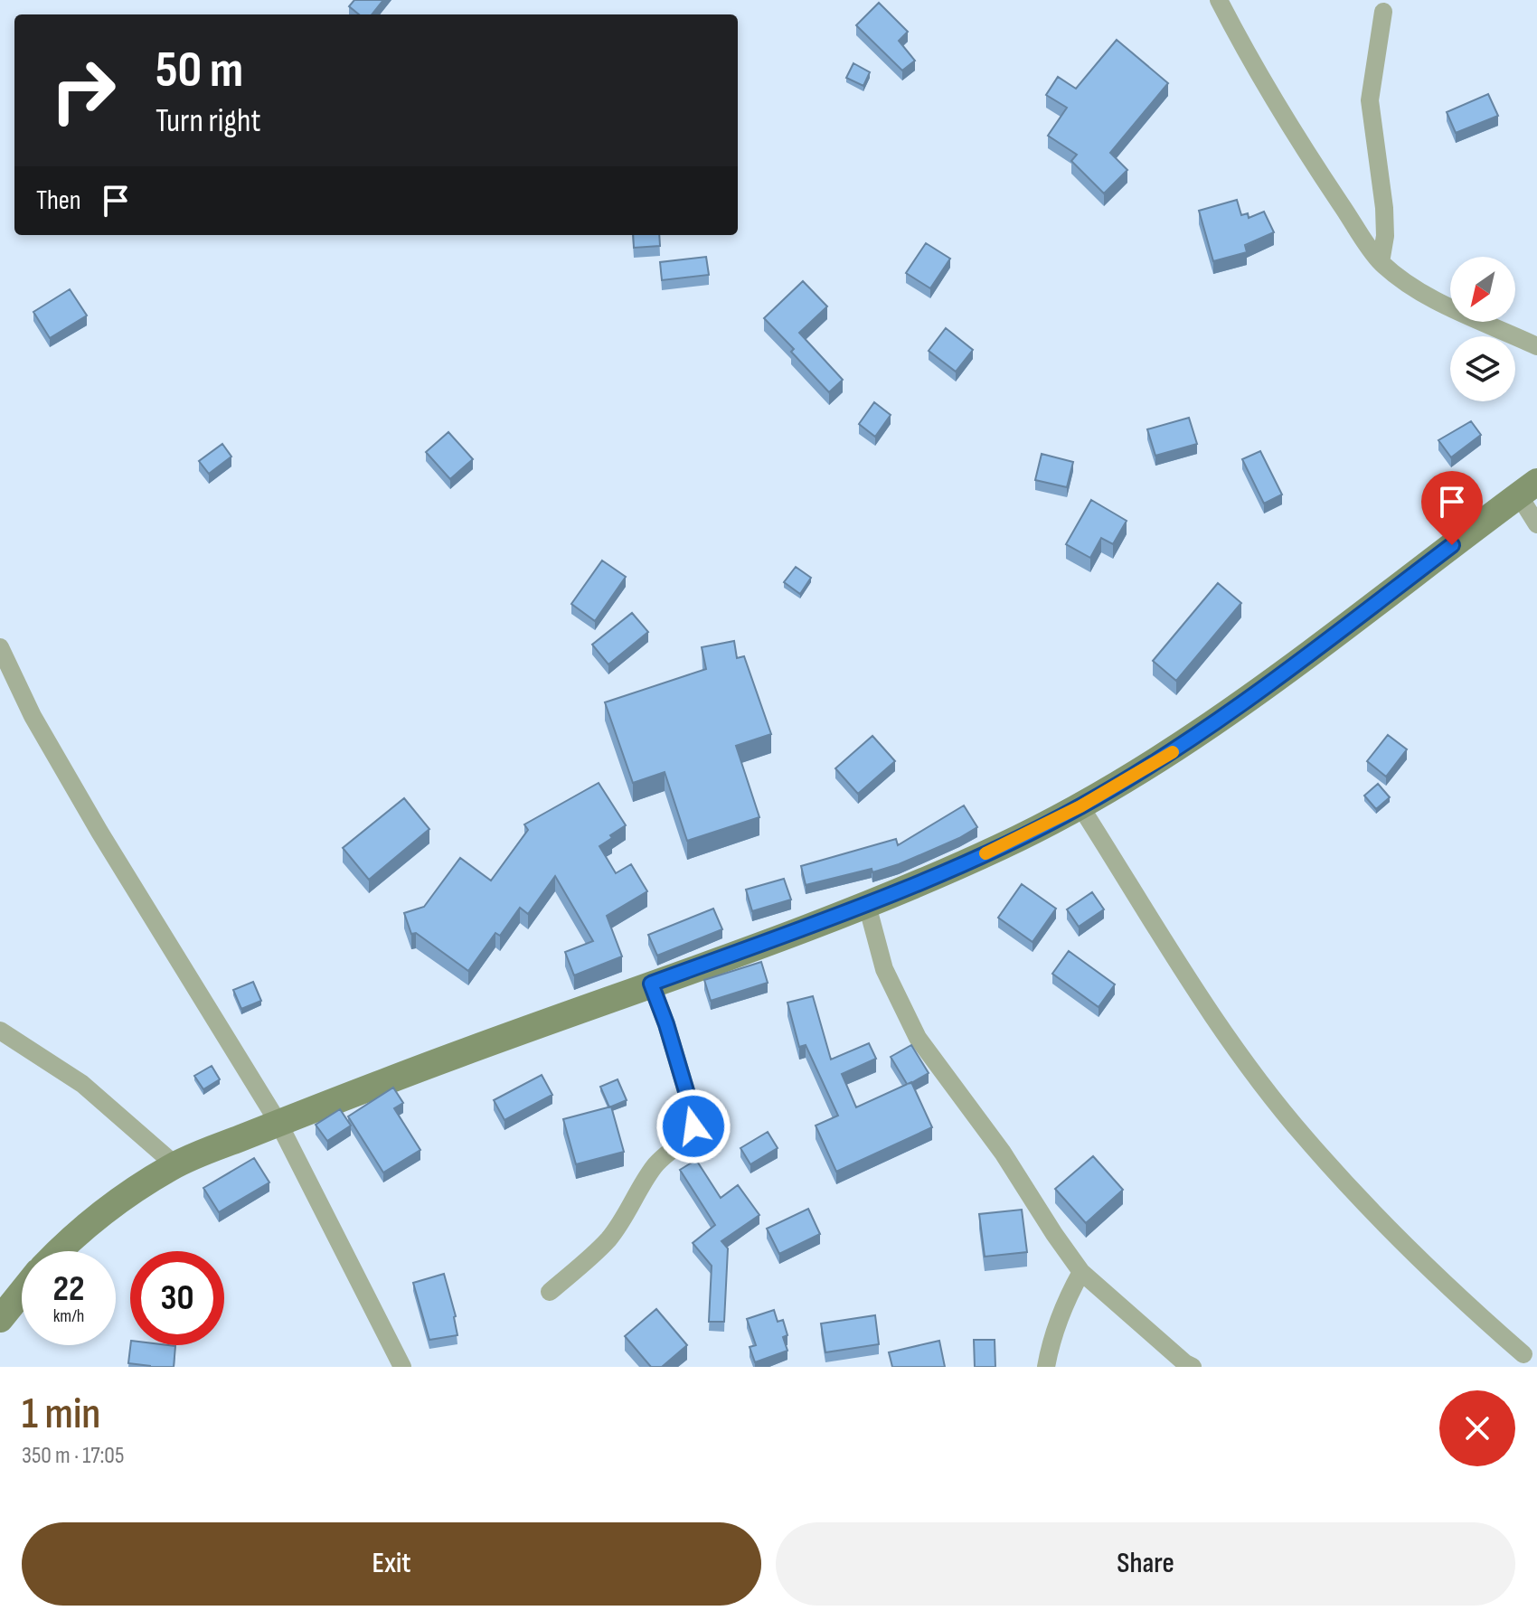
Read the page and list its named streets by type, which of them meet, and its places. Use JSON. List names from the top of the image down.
{
  "north": "bottom left",
  "page": {
    "turn": ["50 m", "Turn right"],
    "then": "Then",
    "speed": "22 km/h",
    "limit": "30",
    "heading": ["1 min", "350 m · 17:05"],
    "buttons": ["Exit", "Share"]
  }
}
